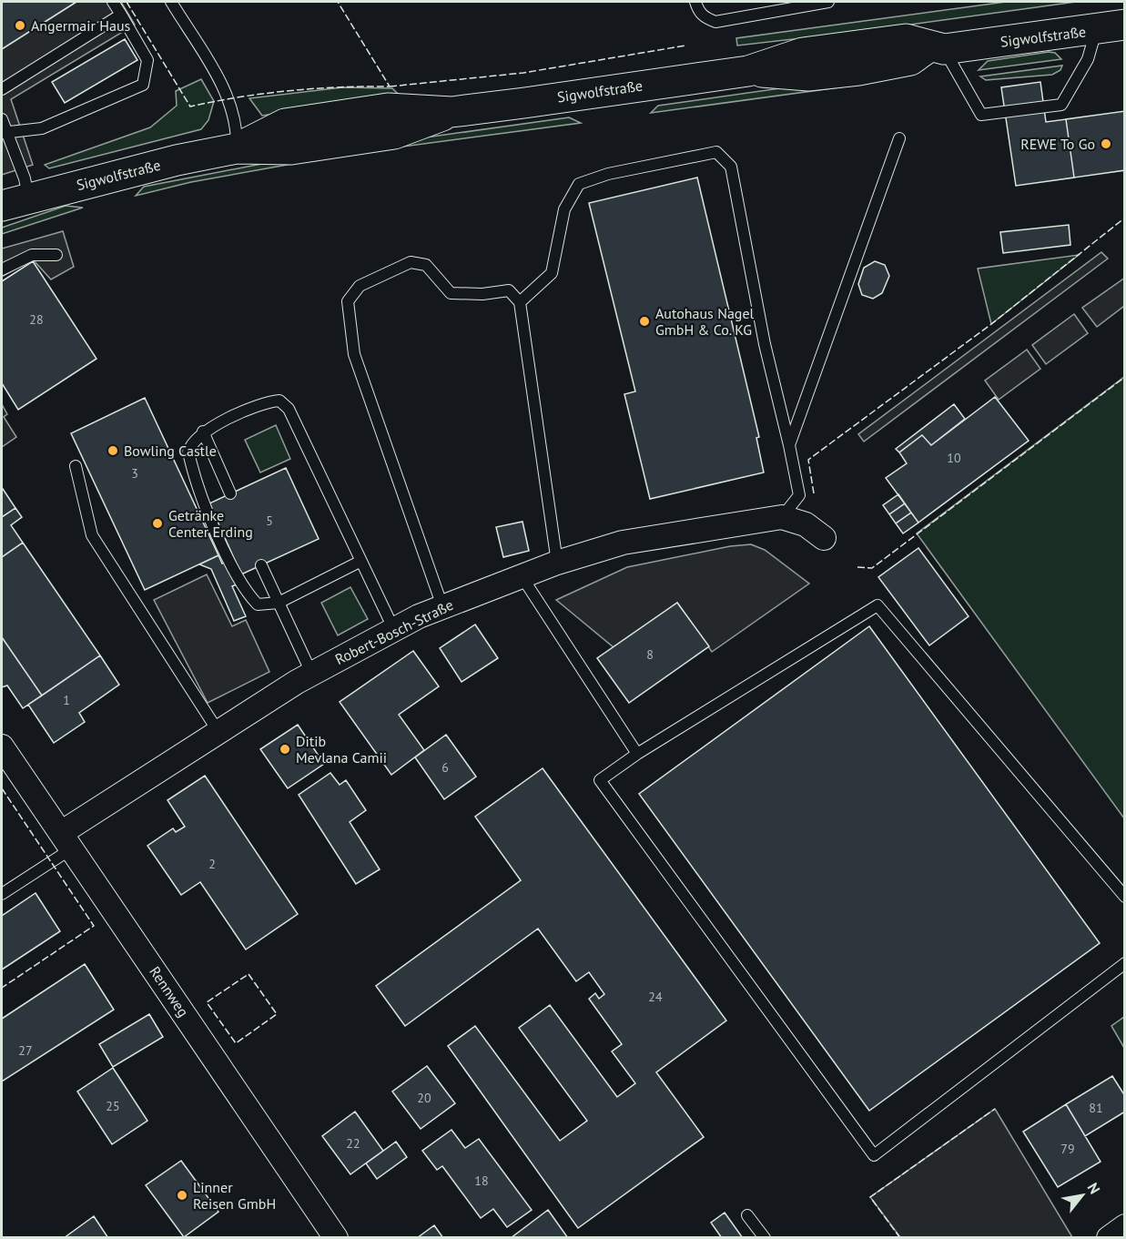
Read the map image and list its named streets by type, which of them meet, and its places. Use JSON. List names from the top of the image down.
{
  "streets": {
    "street": ["Sigwolfstraße", "Robert-Bosch-Straße", "Rennweg"]
  },
  "crossings": [
    ["Robert-Bosch-Straße", "Rennweg"]
  ],
  "places": [
    "Angermair Haus",
    "REWE To Go",
    "Autohaus Nagel GmbH & Co. KG",
    "Bowling Castle",
    "Getränke Center Erding",
    "Ditib Mevlana Camii",
    "Linner Reisen GmbH"
  ],
  "house_numbers": [
    "28",
    "10",
    "3",
    "5",
    "8",
    "1",
    "6",
    "2",
    "24",
    "27",
    "20",
    "25",
    "81",
    "22",
    "79",
    "18"
  ],
  "north": "top right"
}
